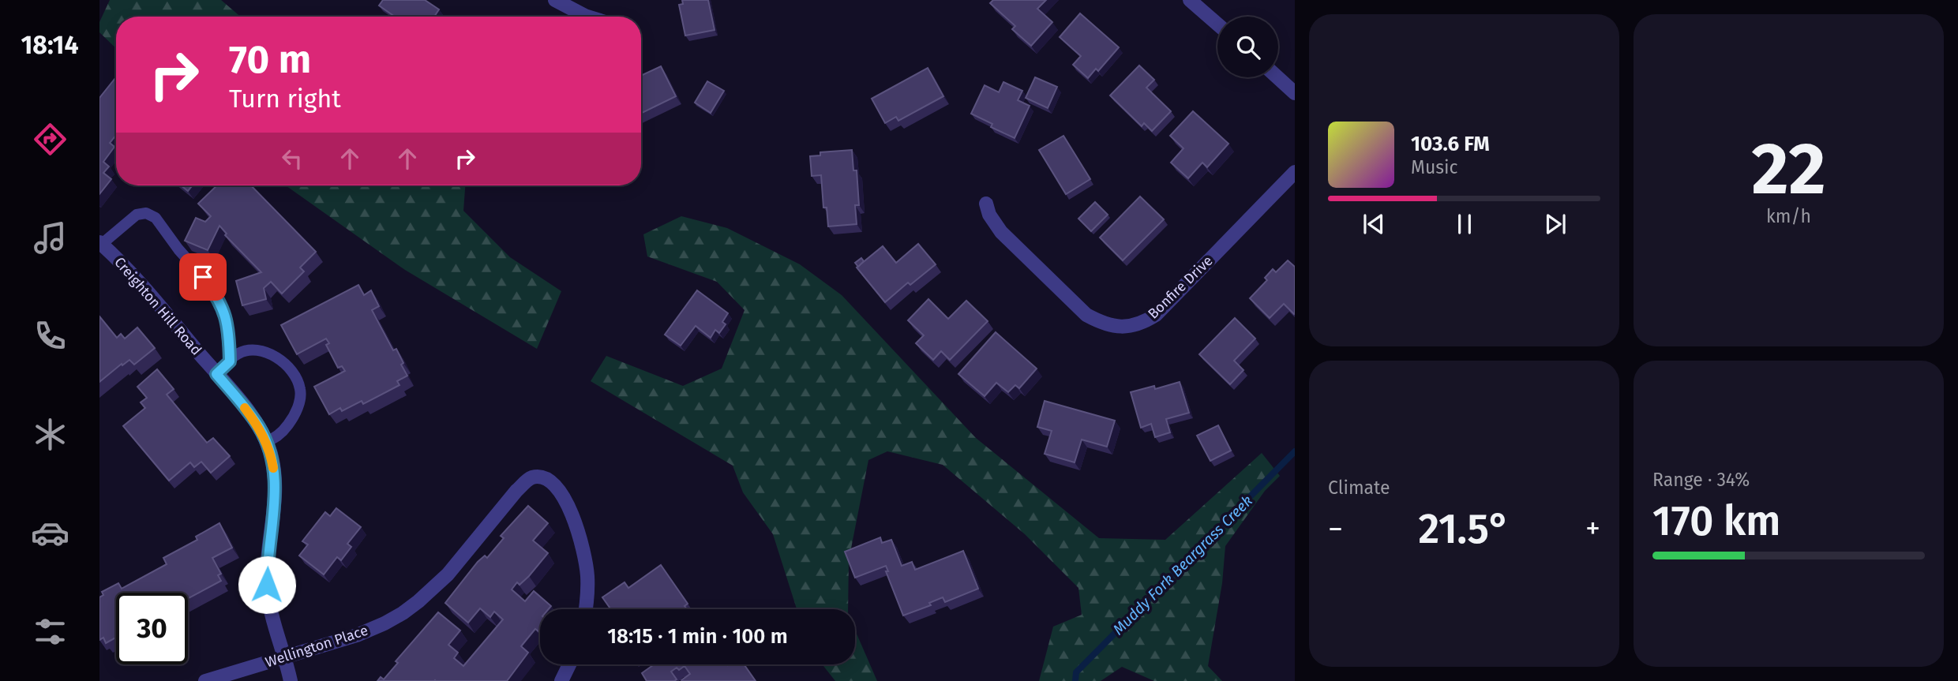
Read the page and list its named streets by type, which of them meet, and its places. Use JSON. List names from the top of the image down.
{
  "streets": {
    "street": ["Bonfire Drive", "Creighton Hill Road", "Wellington Place"]
  },
  "crossings": [
    ["Creighton Hill Road", "Wellington Place"]
  ],
  "water": ["Muddy Fork Beargrass Creek"],
  "page": {
    "tabs": "18:14",
    "tile": [
      ["22", "km/h"],
      "Climate",
      ["Range · 34%", "170 km"]
    ],
    "turn": ["70 m", "Turn right"],
    "song": ["103.6 FM", "Music"],
    "heat": ["−", "21.5°", "+"],
    "limit": "30",
    "trip": "18:15 · 1 min · 100 m"
  }
}
